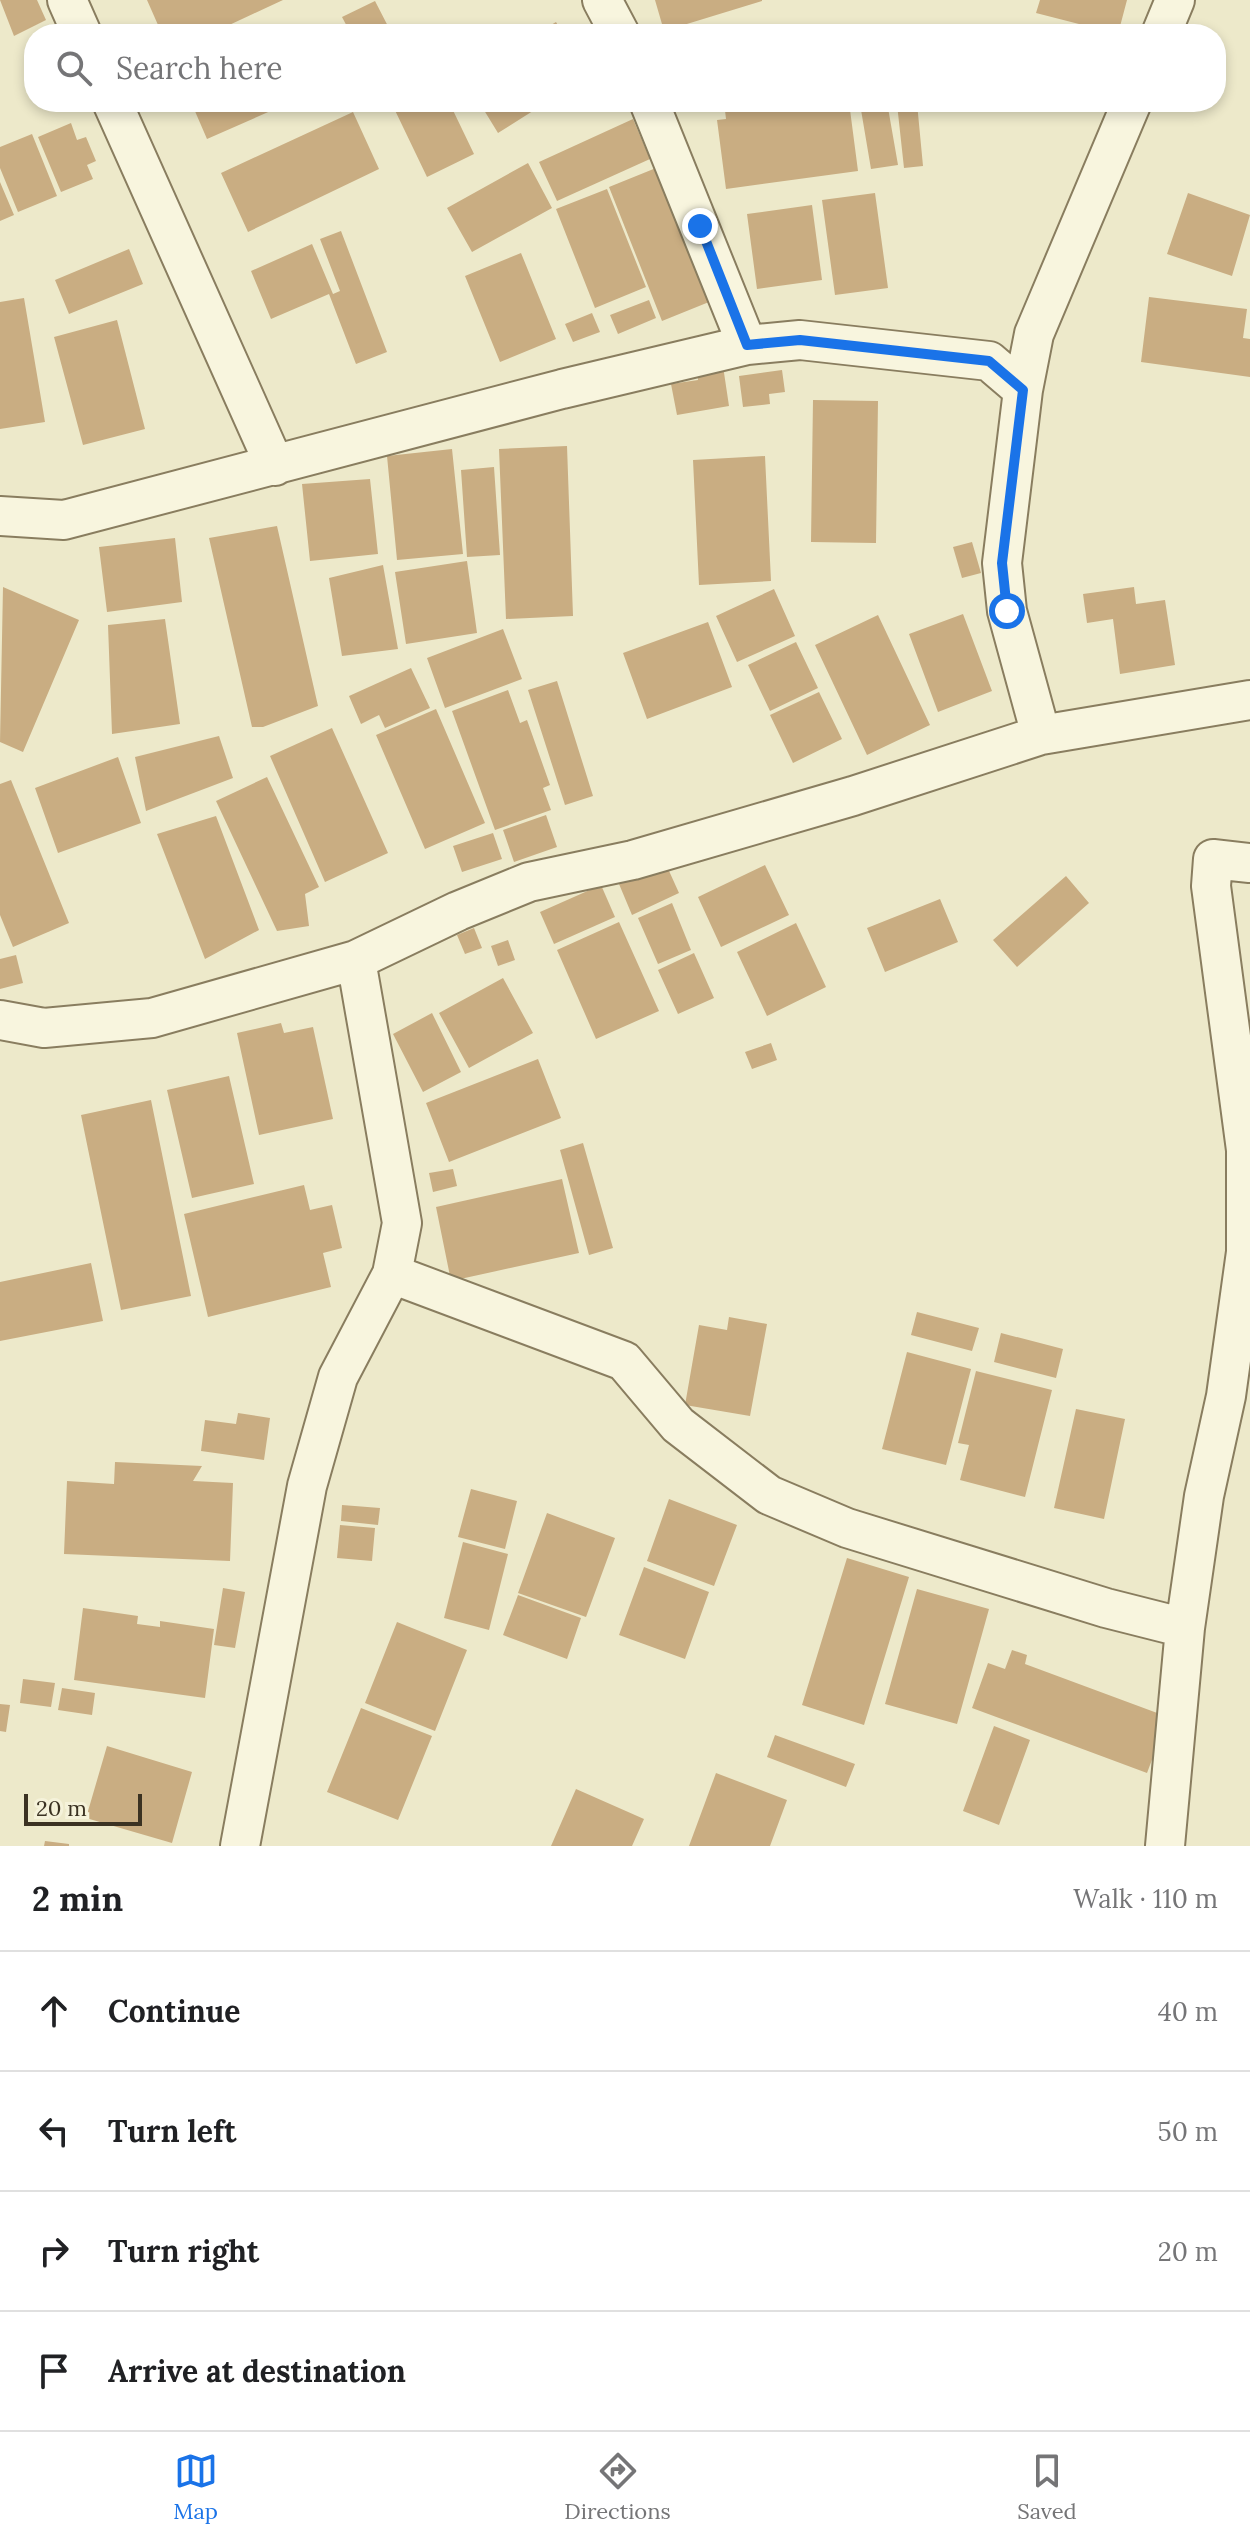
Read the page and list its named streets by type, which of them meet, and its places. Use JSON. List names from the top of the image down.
{
  "scale_bar": "20 m",
  "page": {
    "search": "Search here",
    "scale": "20 m",
    "heading": ["2 min", "Walk · 110 m"],
    "list": [
      ["Continue", "40 m"],
      ["Turn left", "50 m"],
      ["Turn right", "20 m"],
      "Arrive at destination"
    ],
    "nav": ["Map", "Directions", "Saved"]
  }
}
